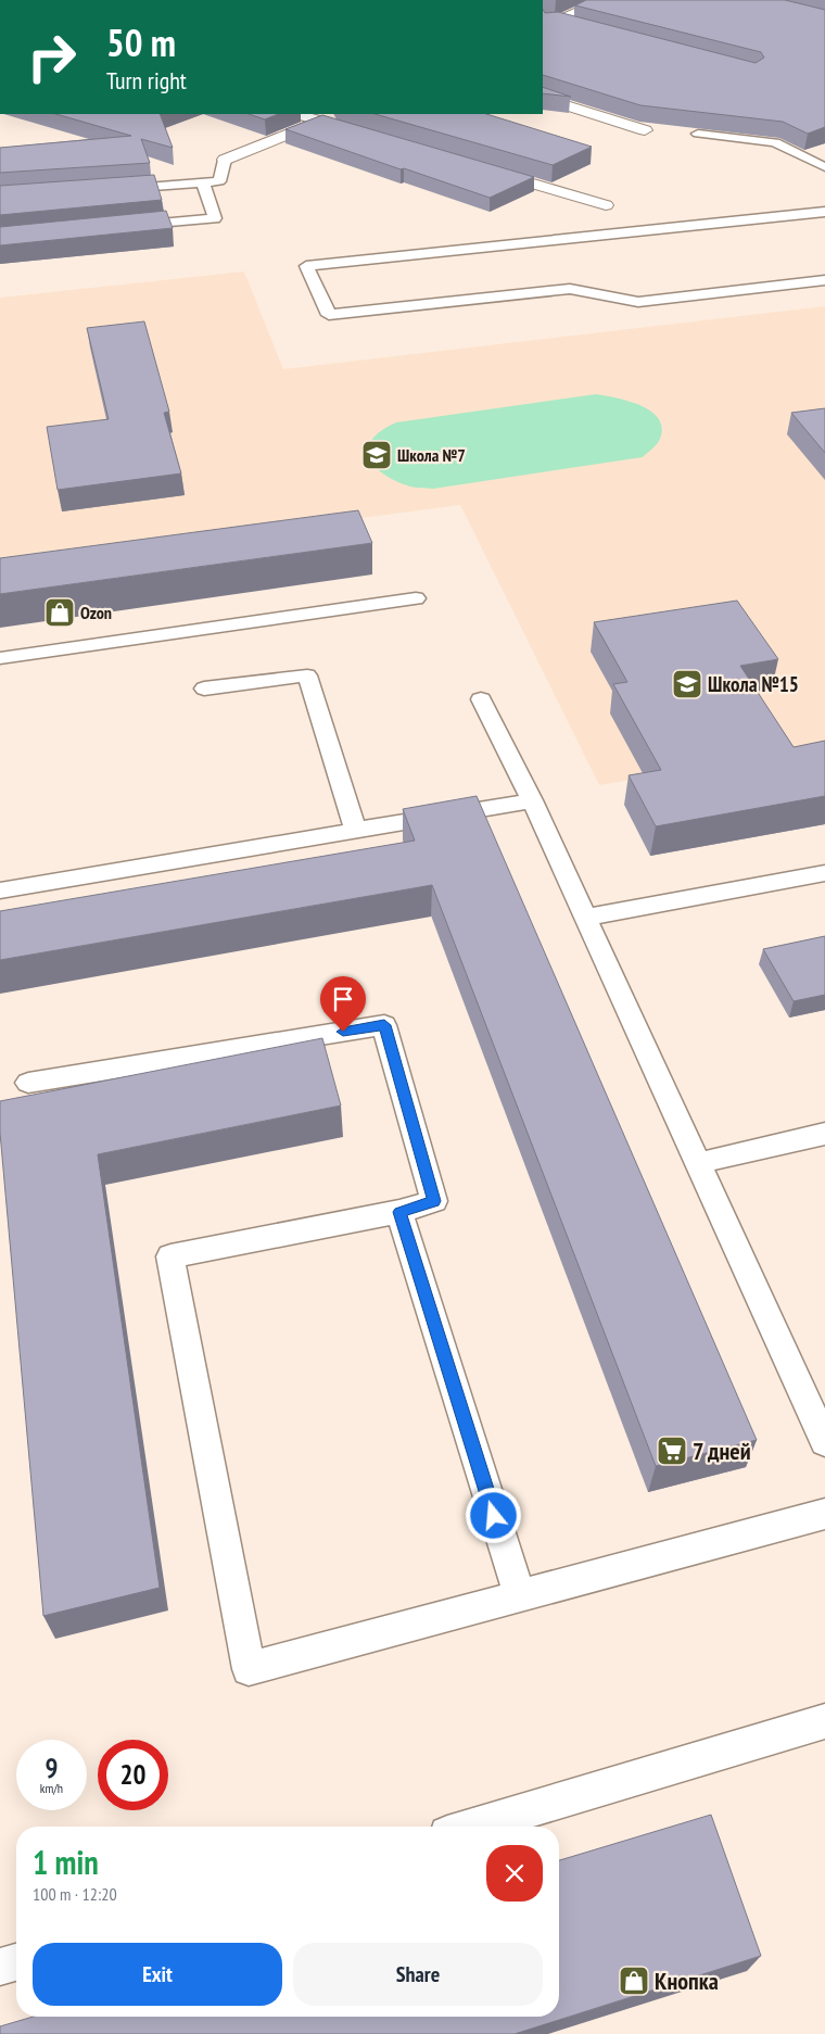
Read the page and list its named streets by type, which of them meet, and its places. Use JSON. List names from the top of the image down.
{
  "places": {
    "school or university": ["Школа №7", "Школа №15"],
    "shop": ["Ozon", "Кнопка"],
    "supermarket": ["7 дней"]
  },
  "page": {
    "turn": ["50 m", "Turn right"],
    "speed": "9 km/h",
    "limit": "20",
    "heading": ["1 min", "100 m · 12:20"],
    "buttons": ["Exit", "Share"]
  }
}
